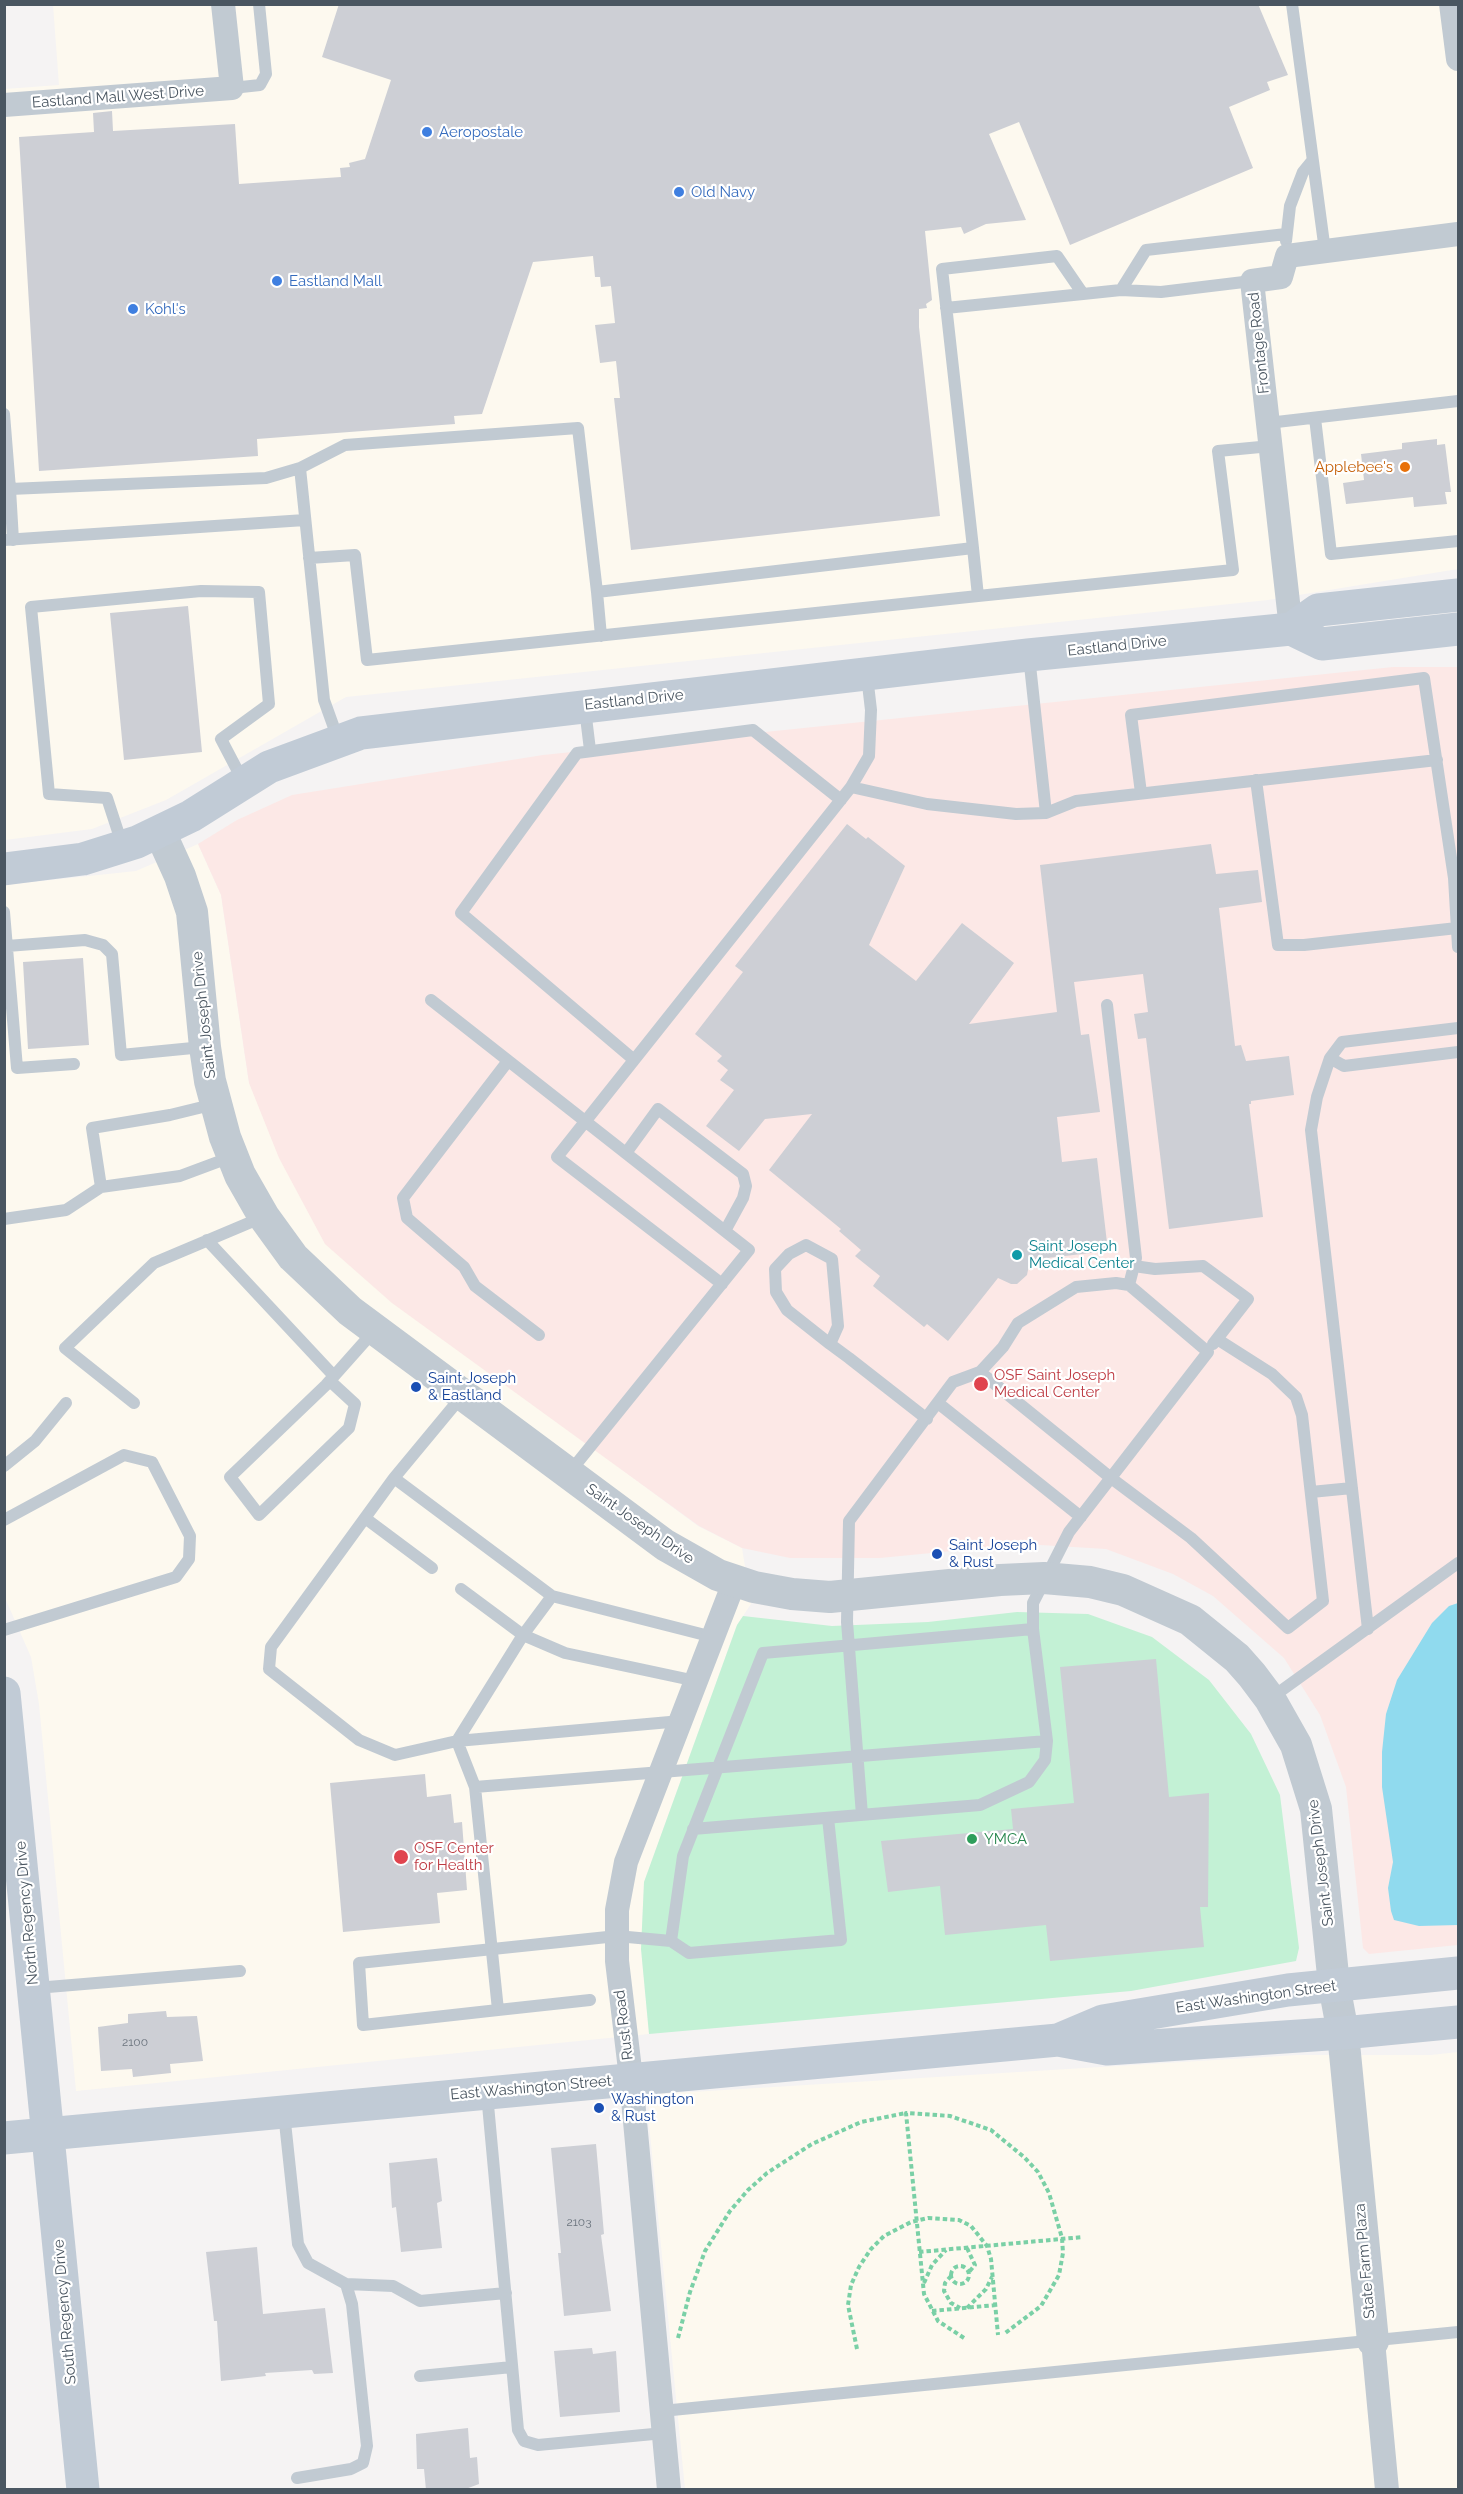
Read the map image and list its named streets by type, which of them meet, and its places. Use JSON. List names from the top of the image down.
{
  "streets": {
    "main road": [
      "Eastland Drive",
      "North Regency Drive",
      "East Washington Street",
      "South Regency Drive"
    ],
    "street": [
      "Eastland Mall West Drive",
      "Frontage Road",
      "Saint Joseph Drive",
      "Rust Road",
      "State Farm Plaza"
    ]
  },
  "crossings": [
    ["Frontage Road", "Eastland Drive"],
    ["Eastland Drive", "Saint Joseph Drive"],
    ["Saint Joseph Drive", "East Washington Street"],
    ["Saint Joseph Drive", "Rust Road"],
    ["Saint Joseph Drive", "State Farm Plaza"],
    ["North Regency Drive", "East Washington Street"],
    ["North Regency Drive", "South Regency Drive"],
    ["East Washington Street", "Rust Road"],
    ["East Washington Street", "State Farm Plaza"],
    ["East Washington Street", "South Regency Drive"]
  ],
  "places": [
    "Aeropostale",
    "Old Navy",
    "Eastland Mall",
    "Kohl's",
    "Applebee's",
    "Saint Joseph Medical Center",
    "OSF Saint Joseph Medical Center",
    "Saint Joseph & Eastland",
    "Saint Joseph & Rust",
    "YMCA",
    "OSF Center for Health",
    "Washington & Rust"
  ],
  "house_numbers": ["2100", "2103"]
}
